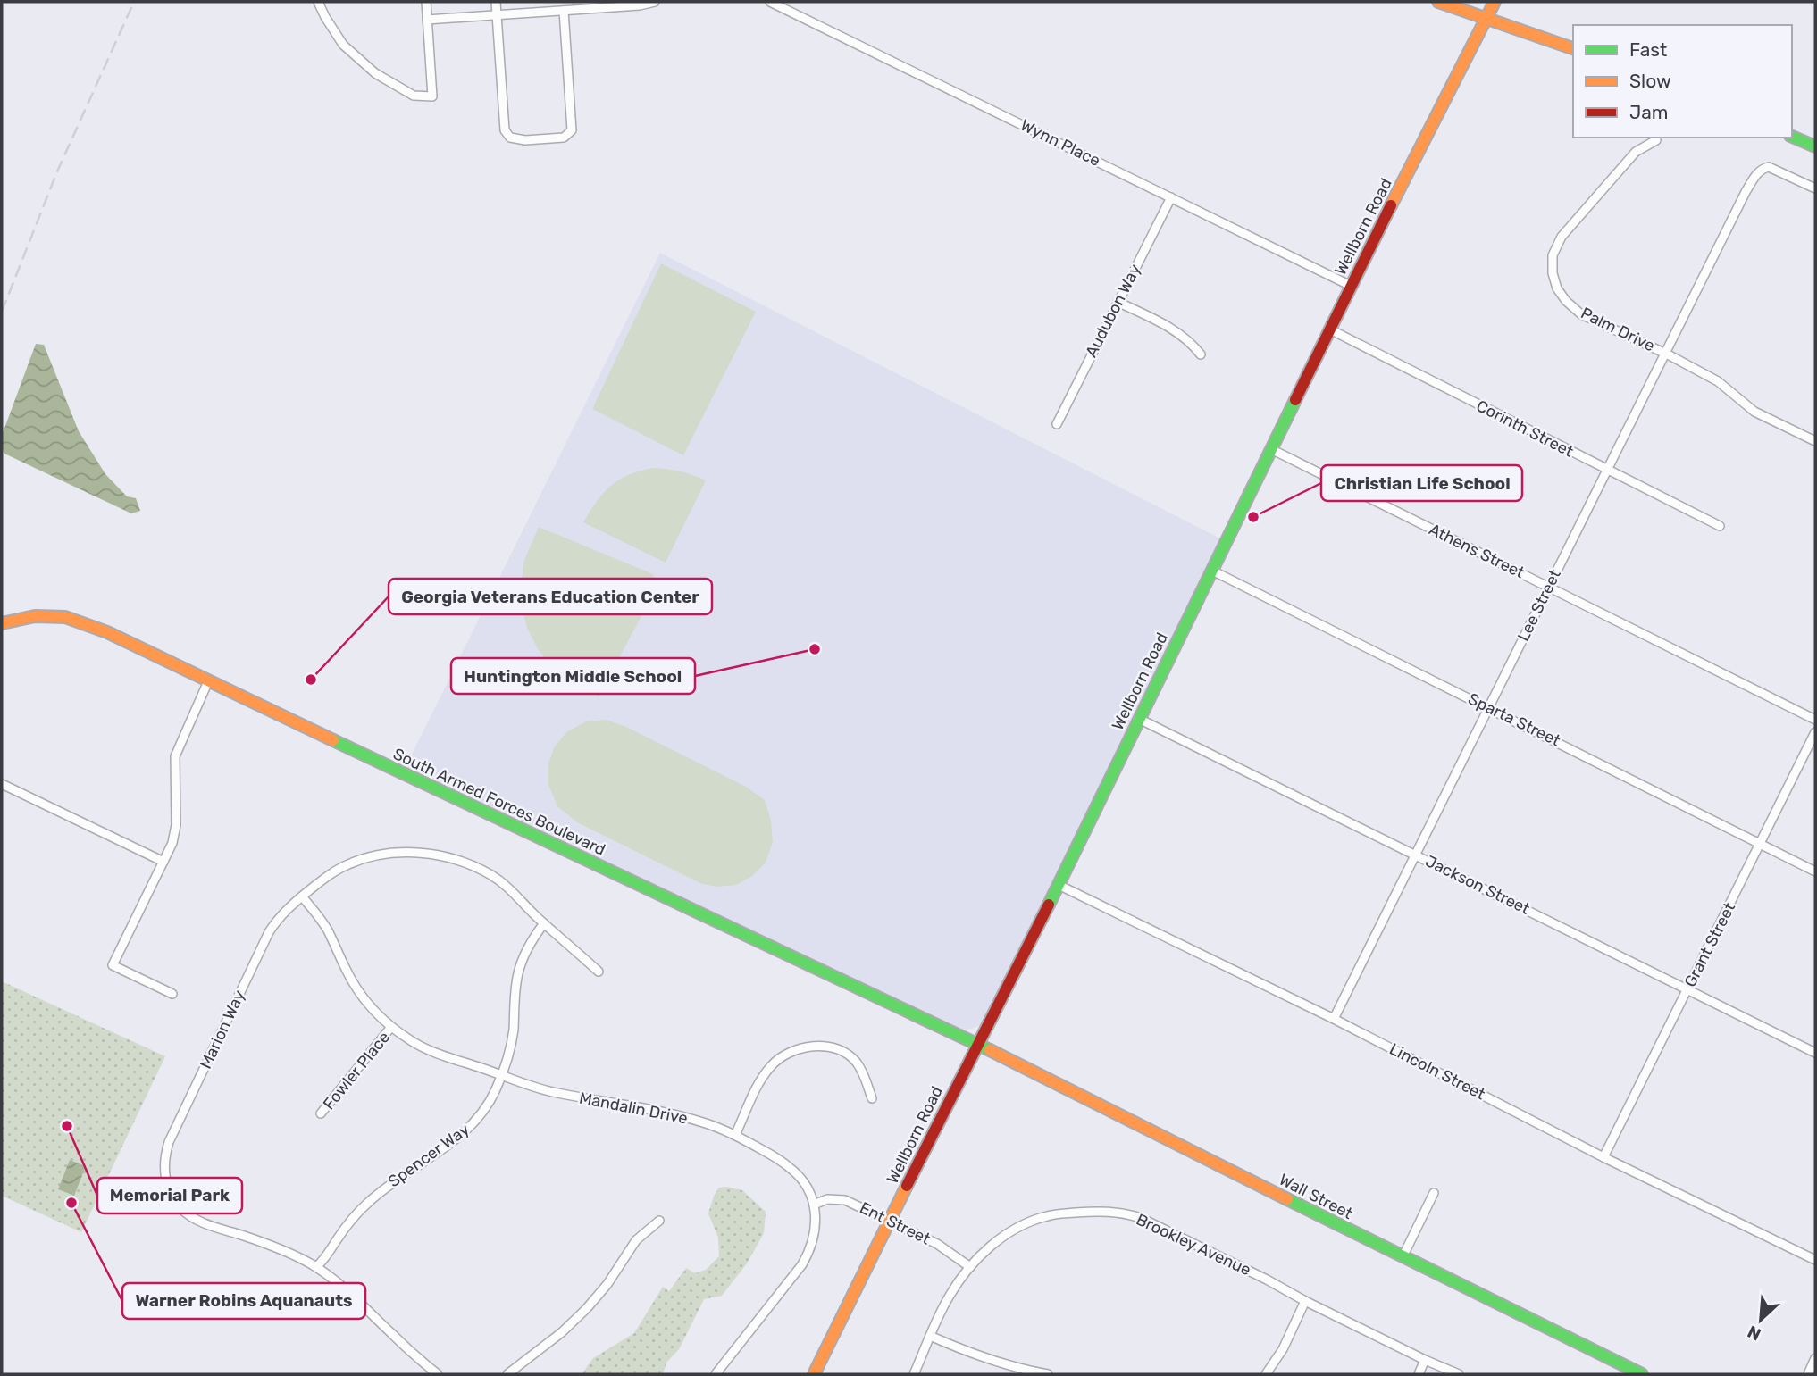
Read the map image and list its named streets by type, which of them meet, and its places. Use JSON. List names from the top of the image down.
{
  "streets": {
    "street": [
      "Wynn Place",
      "Wellborn Road",
      "Audubon Way",
      "Palm Drive",
      "Corinth Street",
      "Athens Street",
      "Lee Street",
      "Sparta Street",
      "South Armed Forces Boulevard",
      "Jackson Street",
      "Grant Street",
      "Marion Way",
      "Fowler Place",
      "Lincoln Street",
      "Mandalin Drive",
      "Spencer Way",
      "Wall Street",
      "Ent Street",
      "Brookley Avenue"
    ]
  },
  "crossings": [
    ["Wynn Place", "Wellborn Road"],
    ["Wynn Place", "Audubon Way"],
    ["Wellborn Road", "Corinth Street"],
    ["Wellborn Road", "Athens Street"],
    ["Wellborn Road", "Sparta Street"],
    ["Wellborn Road", "South Armed Forces Boulevard"],
    ["Wellborn Road", "Jackson Street"],
    ["Wellborn Road", "Lincoln Street"],
    ["Wellborn Road", "Wall Street"],
    ["Wellborn Road", "Ent Street"],
    ["Palm Drive", "Lee Street"],
    ["Corinth Street", "Lee Street"],
    ["Athens Street", "Lee Street"],
    ["Lee Street", "Sparta Street"],
    ["Lee Street", "Jackson Street"],
    ["Lee Street", "Lincoln Street"],
    ["Sparta Street", "Grant Street"],
    ["South Armed Forces Boulevard", "Wall Street"],
    ["Jackson Street", "Grant Street"],
    ["Grant Street", "Lincoln Street"],
    ["Marion Way", "Mandalin Drive"],
    ["Marion Way", "Spencer Way"],
    ["Fowler Place", "Mandalin Drive"],
    ["Mandalin Drive", "Spencer Way"],
    ["Mandalin Drive", "Ent Street"],
    ["Ent Street", "Brookley Avenue"]
  ],
  "places": [
    "Christian Life School",
    "Huntington Middle School",
    "Georgia Veterans Education Center",
    "Memorial Park",
    "Warner Robins Aquanauts"
  ],
  "legend": ["Fast", "Slow", "Jam"],
  "north": "bottom left"
}
